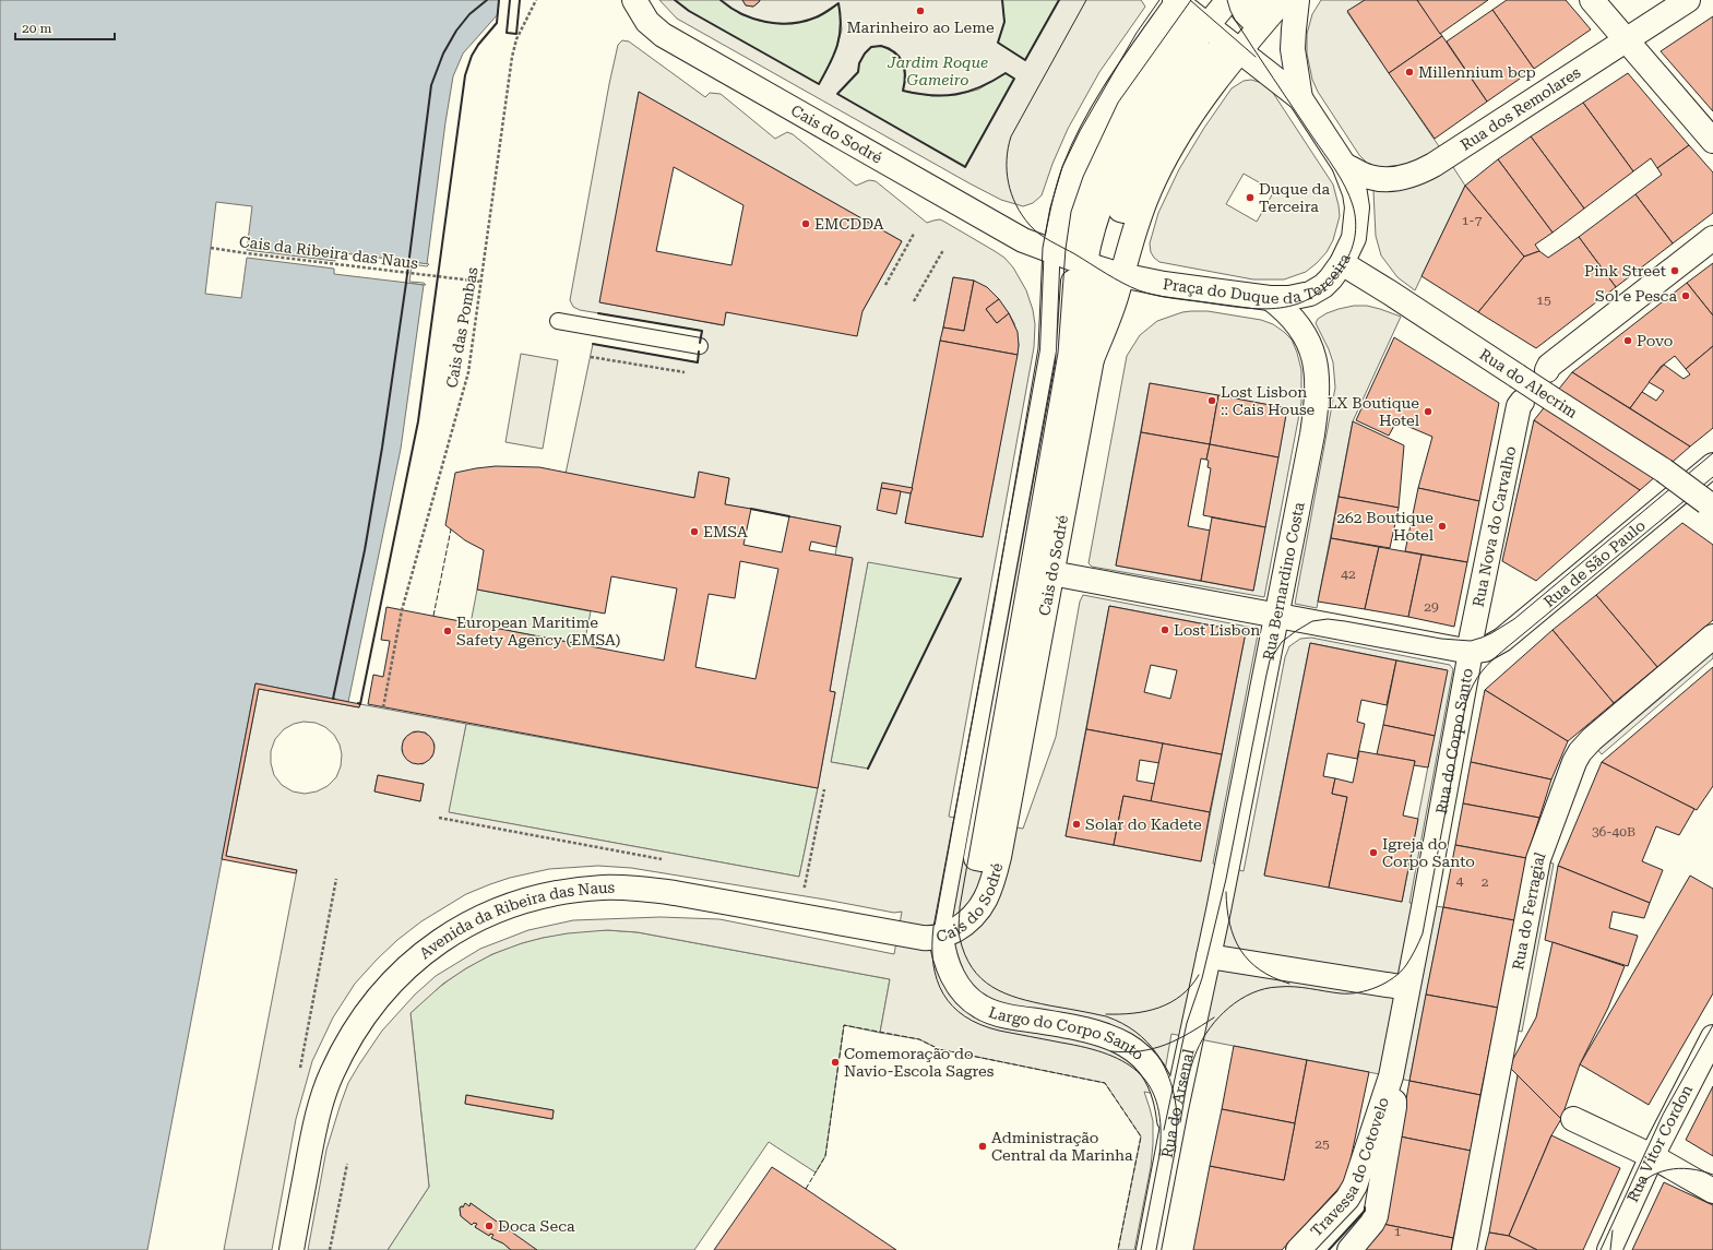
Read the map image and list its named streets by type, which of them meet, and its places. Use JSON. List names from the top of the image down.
{
  "streets": {
    "street": [
      "Rua dos Remolares",
      "Cais do Sodré",
      "Praça do Duque da Terceira",
      "Rua do Alecrim",
      "Rua Nova do Carvalho",
      "Rua de São Paulo",
      "Rua Bernardino Costa",
      "Rua do Corpo Santo",
      "Rua do Ferragial",
      "Avenida da Ribeira das Naus",
      "Largo do Corpo Santo",
      "Rua do Arsenal",
      "Rua Vítor Cordon",
      "Travessa do Cotovelo"
    ],
    "path": ["Cais da Ribeira das Naus", "Cais das Pombas"]
  },
  "crossings": [
    ["Rua dos Remolares", "Praça do Duque da Terceira"],
    ["Cais do Sodré", "Praça do Duque da Terceira"],
    ["Cais do Sodré", "Avenida da Ribeira das Naus"],
    ["Cais do Sodré", "Largo do Corpo Santo"],
    ["Cais da Ribeira das Naus", "Cais das Pombas"],
    ["Praça do Duque da Terceira", "Rua do Alecrim"],
    ["Praça do Duque da Terceira", "Rua Bernardino Costa"],
    ["Rua Nova do Carvalho", "Rua de São Paulo"],
    ["Rua Nova do Carvalho", "Rua do Corpo Santo"],
    ["Rua de São Paulo", "Rua do Corpo Santo"],
    ["Rua Bernardino Costa", "Rua do Arsenal"],
    ["Avenida da Ribeira das Naus", "Largo do Corpo Santo"],
    ["Largo do Corpo Santo", "Rua do Arsenal"]
  ],
  "parks": ["Jardim Roque Gameiro"],
  "places": [
    "Marinheiro ao Leme",
    "Millennium bcp",
    "Duque da Terceira",
    "EMCDDA",
    "Pink Street",
    "Sol e Pesca",
    "Povo",
    "Lost Lisbon :: Cais House",
    "LX Boutique Hotel",
    "262 Boutique Hotel",
    "EMSA",
    "Lost Lisbon",
    "European Maritime Safety Agency (EMSA)",
    "Solar do Kadete",
    "Igreja do Corpo Santo",
    "Comemoração do Navio-Escola Sagres",
    "Administração Central da Marinha",
    "Doca Seca"
  ],
  "house_numbers": [
    "1-7",
    "15",
    "42",
    "29",
    "36-40B",
    "4",
    "2",
    "25",
    "1"
  ],
  "scale_bar": "20 m"
}
